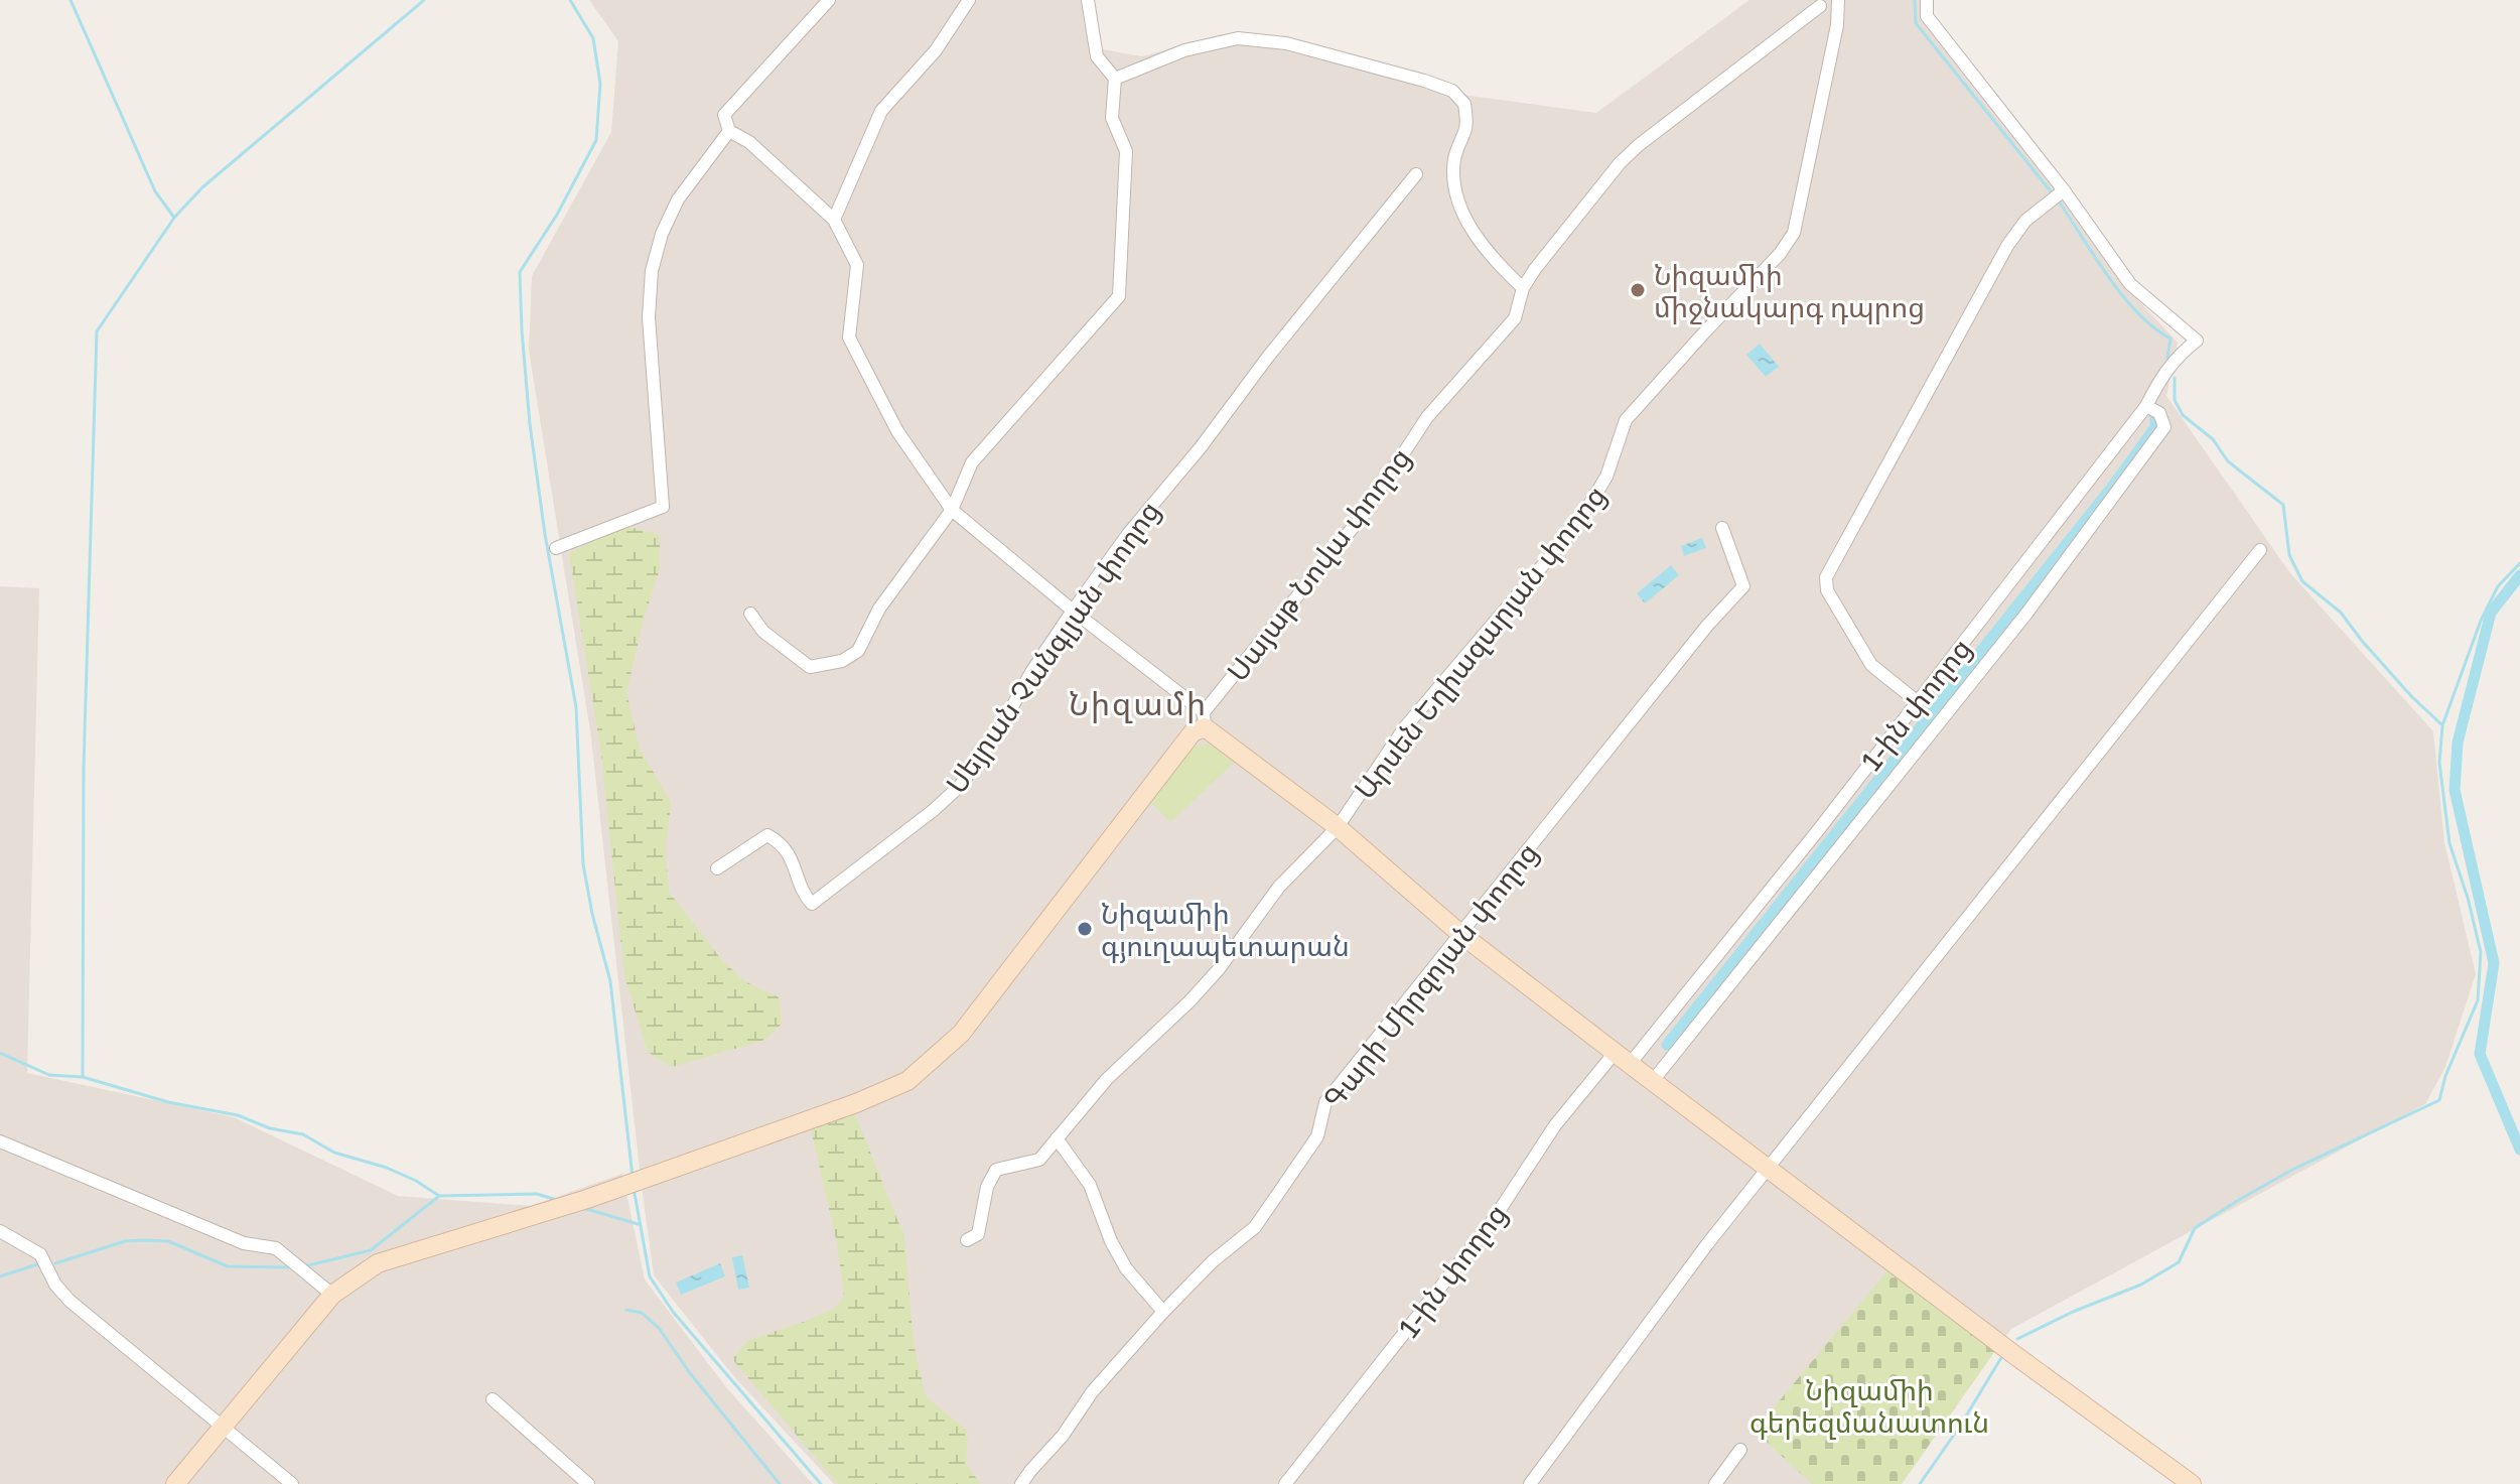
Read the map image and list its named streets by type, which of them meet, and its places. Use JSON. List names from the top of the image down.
{
  "streets": {
    "main road": ["Սայաթ Նովա փողոց"],
    "street": [
      "Արսեն Եղիազարյան փողոց",
      "Սեյրան Չանգլյան փողոց",
      "1-ին փողոց",
      "Գարի Միրզոյան փողոց"
    ]
  },
  "districts": ["Նիզամի"],
  "parks": ["Նիզամիի գերեզմանատուն"],
  "places": ["Նիզամիի միջնակարգ դպրոց", "Նիզամիի գյուղապետարան"]
}
